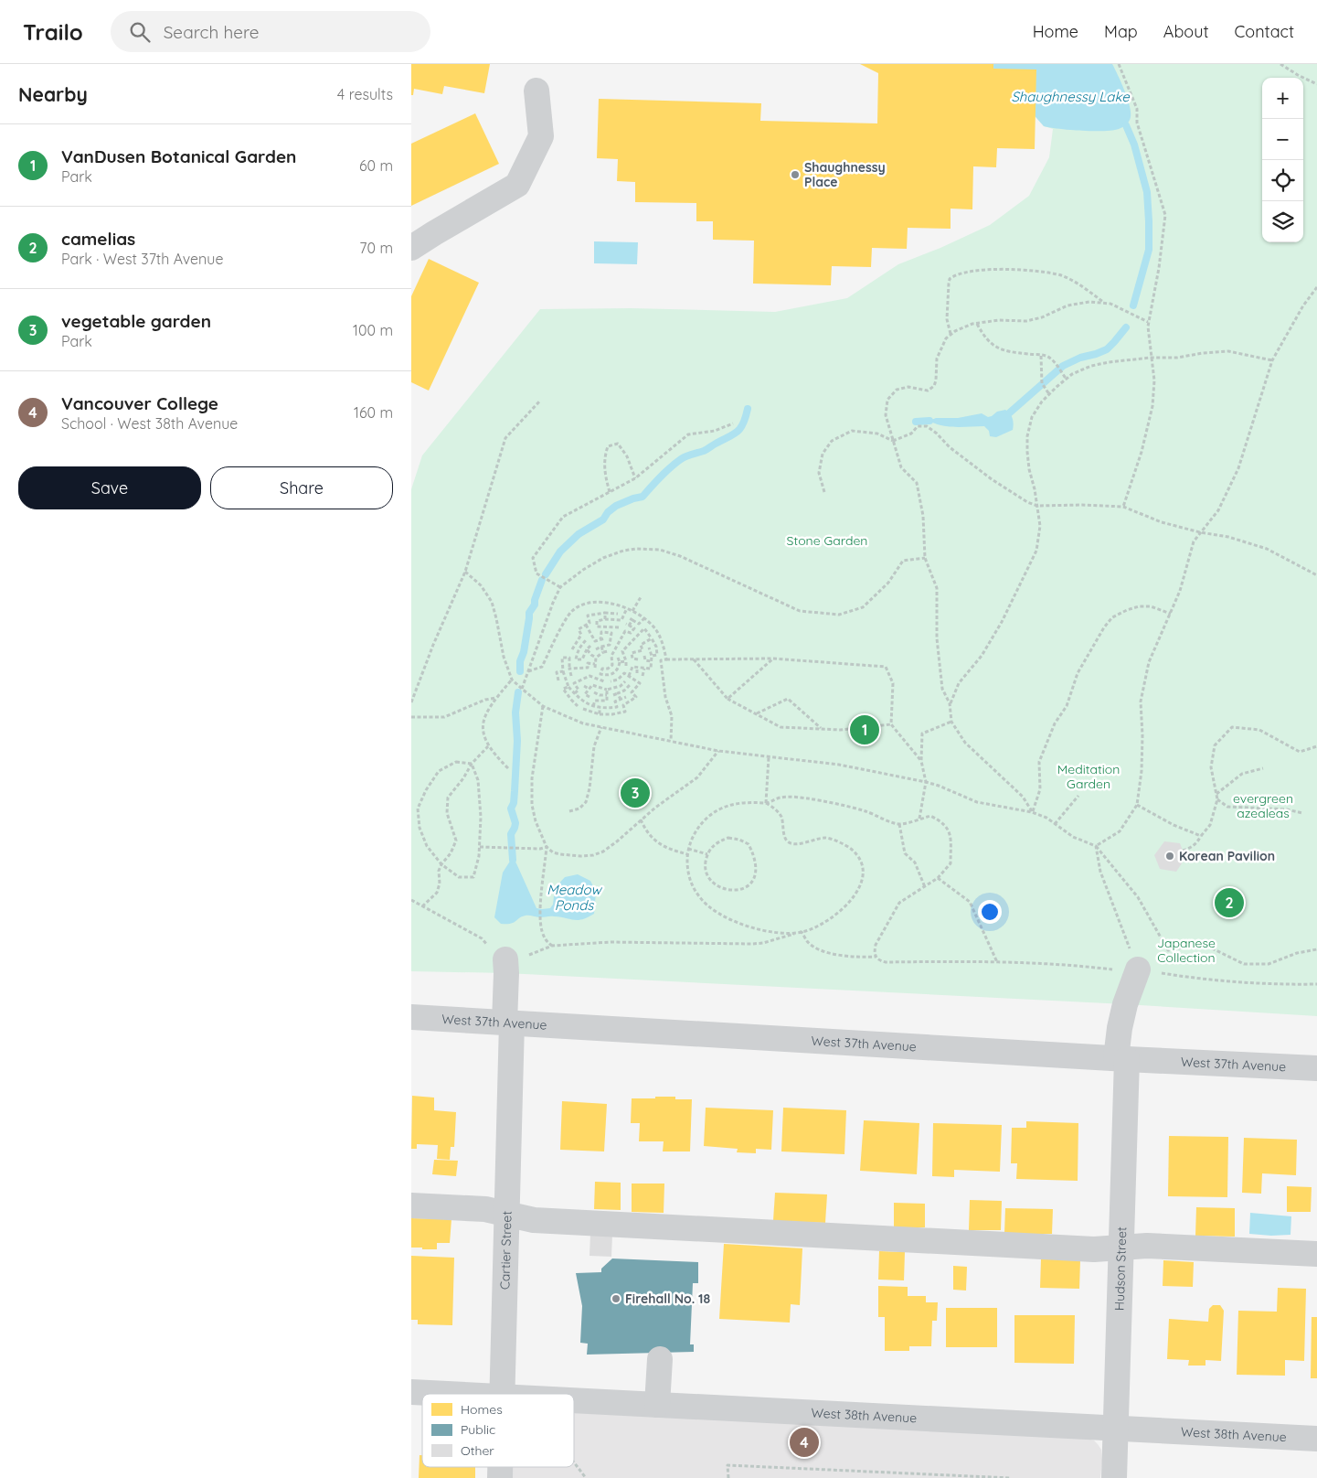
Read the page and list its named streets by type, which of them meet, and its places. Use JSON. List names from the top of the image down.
{
  "streets": {
    "street": [
      "West 37th Avenue",
      "Cartier Street",
      "Hudson Street",
      "West 38th Avenue"
    ]
  },
  "crossings": [
    ["West 37th Avenue", "Cartier Street"],
    ["West 37th Avenue", "Hudson Street"],
    ["Hudson Street", "West 38th Avenue"]
  ],
  "water": ["Shaughnessy Lake", "Meadow Ponds"],
  "parks": [
    "Stone Garden",
    "Meditation Garden",
    "evergreen azealeas",
    "Japanese Collection"
  ],
  "places": ["Shaughnessy Place", "Korean Pavilion", "Firehall No. 18"],
  "legend": ["Homes", "Public", "Other"],
  "page": {
    "header": "Trailo",
    "search": "Search here",
    "nav": [
      "Home",
      "Map",
      "About",
      "Contact"
    ],
    "heading": ["Nearby", "4 results"],
    "map_buttons": ["+", "−"],
    "list": [
      {
        "mark": "1",
        "name": "VanDusen Botanical Garden",
        "note": "Park",
        "value": "60 m"
      },
      {
        "mark": "2",
        "name": "camelias",
        "note": "Park · West 37th Avenue",
        "value": "70 m"
      },
      {
        "mark": "3",
        "name": "vegetable garden",
        "note": "Park",
        "value": "100 m"
      },
      {
        "mark": "4",
        "name": "Vancouver College",
        "note": "School · West 38th Avenue",
        "value": "160 m"
      }
    ],
    "buttons": ["Save", "Share"],
    "pins": [
      "1",
      "3",
      "2",
      "4"
    ]
  }
}
